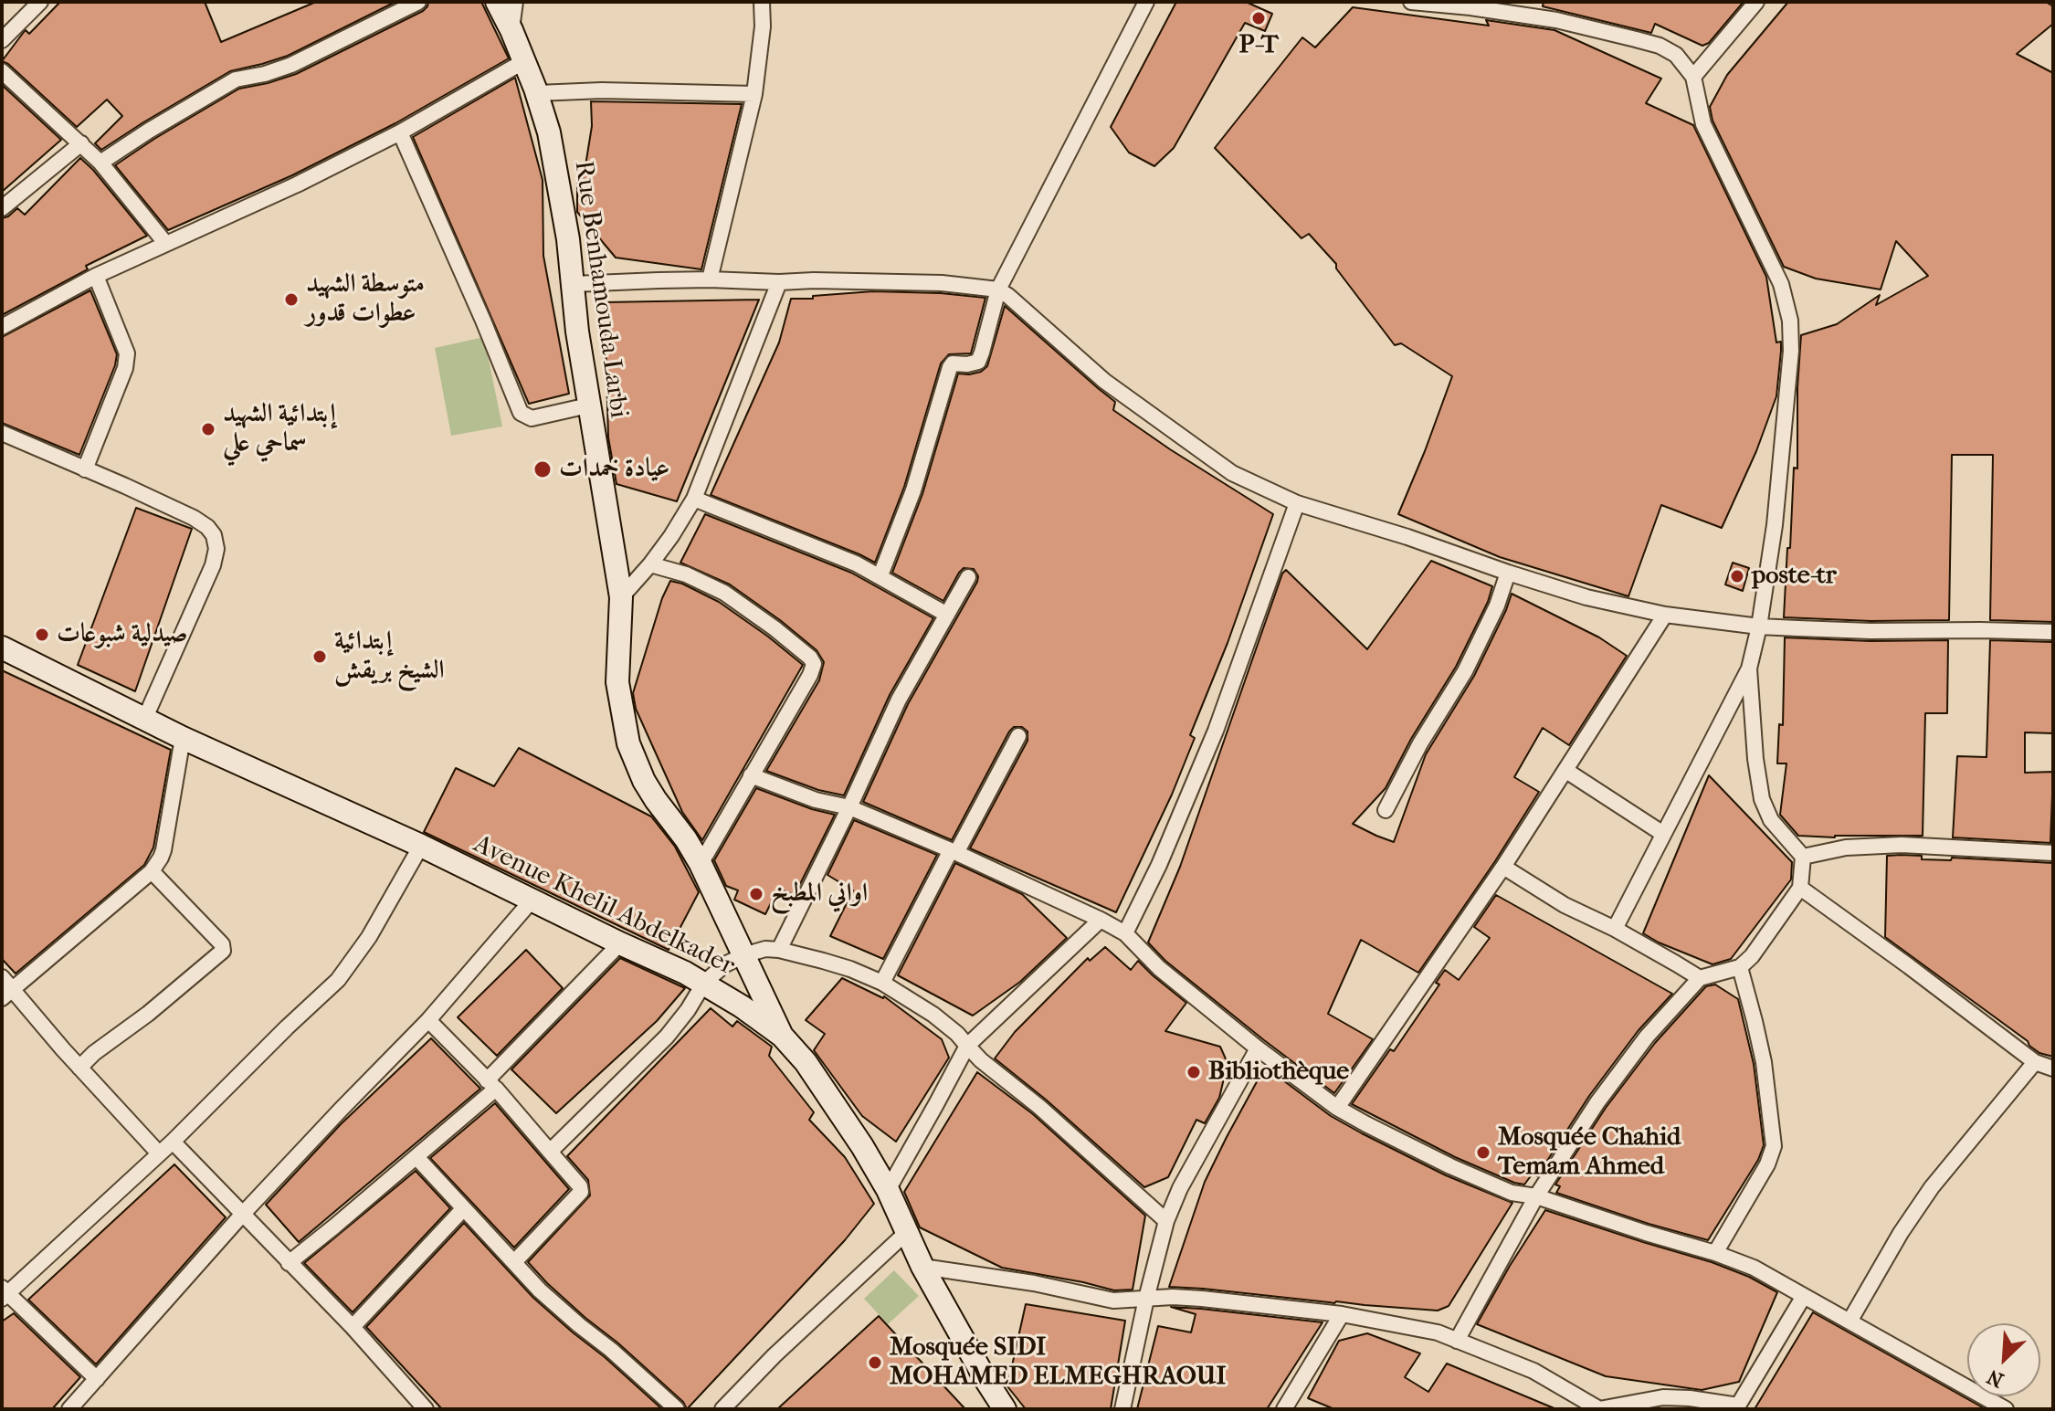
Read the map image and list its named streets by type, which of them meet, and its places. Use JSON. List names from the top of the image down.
{
  "streets": {
    "street": ["Rue Benhamouda Larbi", "Avenue Khelil Abdelkader"]
  },
  "crossings": [
    ["Rue Benhamouda Larbi", "Avenue Khelil Abdelkader"]
  ],
  "places": [
    "P-T",
    "متوسطة الشهيد عطوات قدور",
    "إبتدائية الشهيد سماحي علي",
    "عيادة خمدات",
    "poste-tr",
    "صيدلية شبوعات",
    "إبتدائية الشيخ بريقش",
    "اواني المطبخ",
    "Bibliothèque",
    "Mosquée Chahid Temam Ahmed",
    "Mosquée SIDI MOHAMED ELMEGHRAOUI"
  ],
  "north": "bottom left"
}
